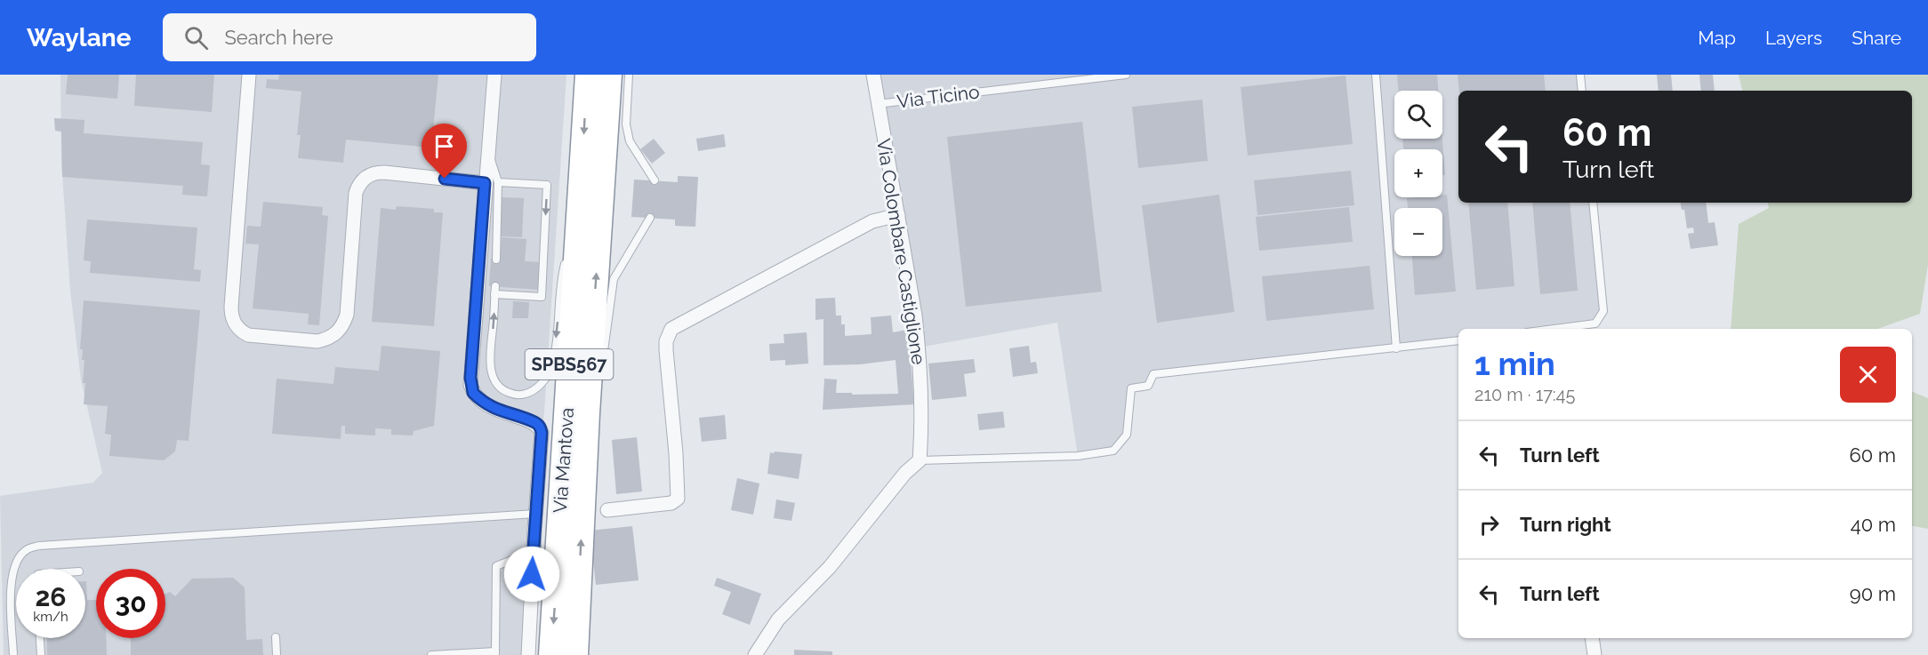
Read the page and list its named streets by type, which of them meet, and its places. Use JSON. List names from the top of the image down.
{
  "streets": {
    "highway": ["SPBS567", "Via Mantova"],
    "street": ["Via Colombare Castiglione"],
    "lane": ["Via Ticino"]
  },
  "crossings": [
    ["Via Ticino", "Via Colombare Castiglione"]
  ],
  "page": {
    "header": "Waylane",
    "search": "Search here",
    "nav": ["Map", "Layers", "Share"],
    "map_buttons": ["+", "−"],
    "turn": ["60 m", "Turn left"],
    "heading": ["1 min", "210 m · 17:45"],
    "list": [
      {
        "name": "Turn left",
        "value": "60 m"
      },
      {
        "name": "Turn right",
        "value": "40 m"
      },
      {
        "name": "Turn left",
        "value": "90 m"
      }
    ],
    "speed": "26 km/h",
    "limit": "30"
  }
}
